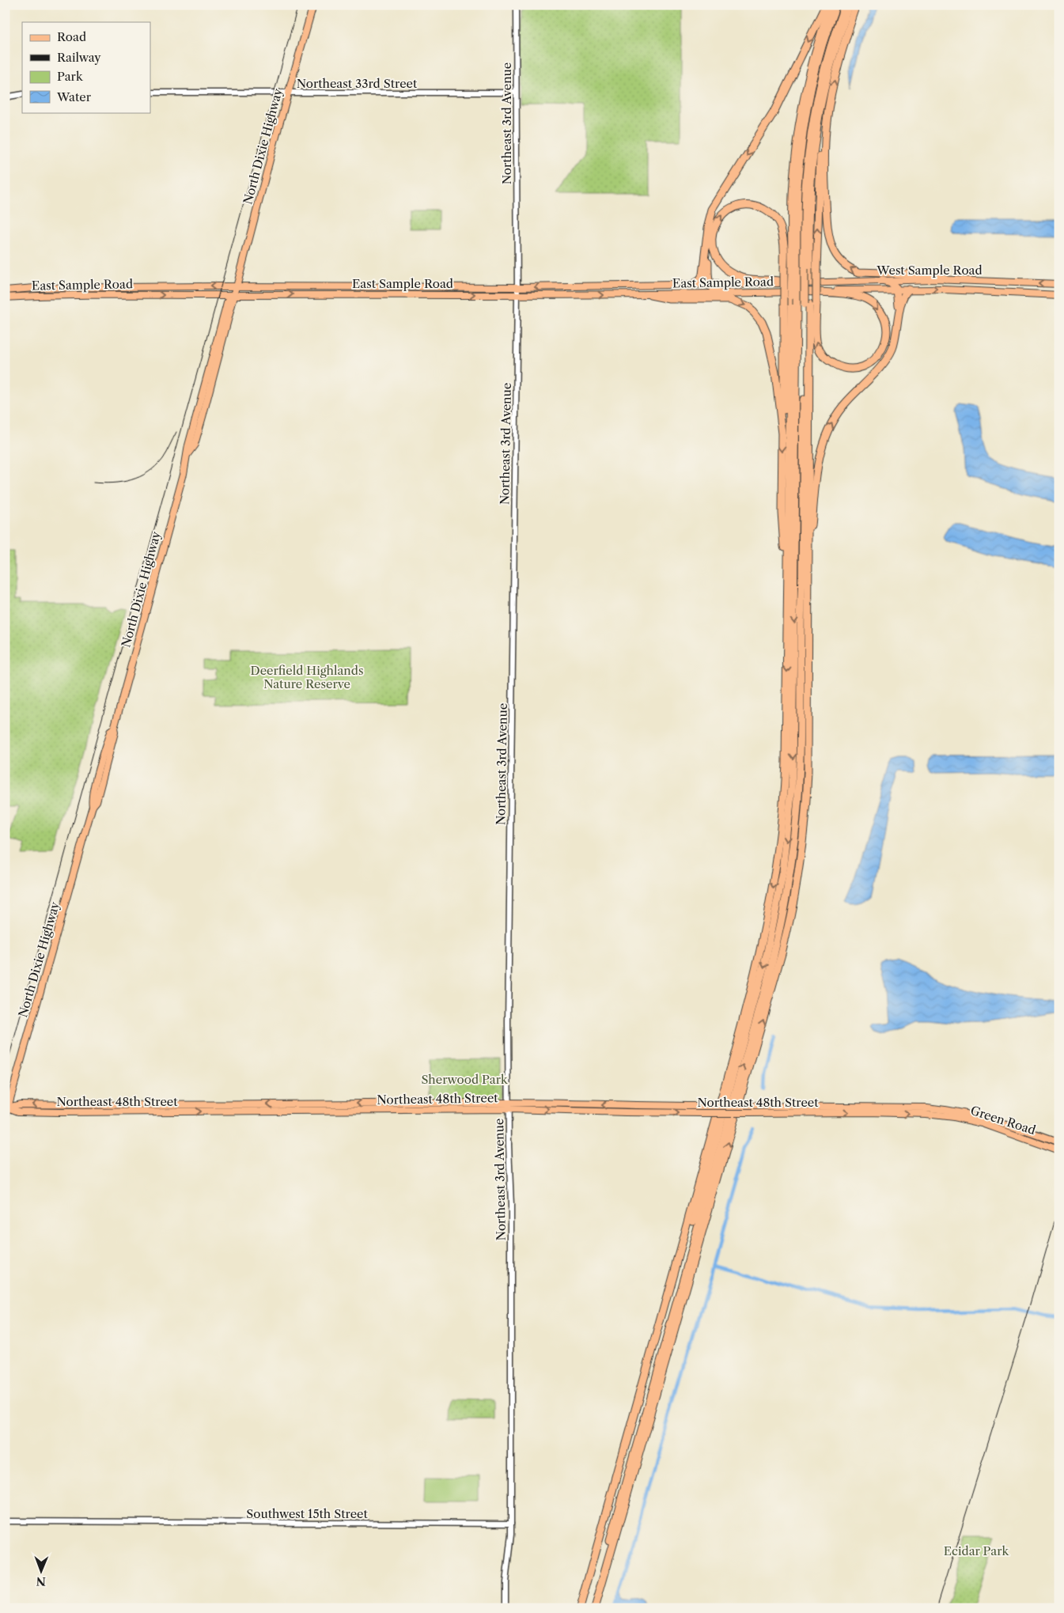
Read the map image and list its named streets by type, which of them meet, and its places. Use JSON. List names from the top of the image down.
{
  "streets": {
    "main road": [
      "North Dixie Highway",
      "West Sample Road",
      "East Sample Road",
      "Northeast 48th Street",
      "Green Road"
    ],
    "street": ["Northeast 33rd Street", "Northeast 3rd Avenue", "Southwest 15th Street"]
  },
  "crossings": [
    ["Northeast 33rd Street", "Northeast 3rd Avenue"],
    ["Northeast 33rd Street", "North Dixie Highway"],
    ["Northeast 3rd Avenue", "East Sample Road"],
    ["Northeast 3rd Avenue", "Northeast 48th Street"],
    ["Northeast 3rd Avenue", "Southwest 15th Street"],
    ["North Dixie Highway", "East Sample Road"],
    ["North Dixie Highway", "Northeast 48th Street"],
    ["West Sample Road", "East Sample Road"],
    ["Northeast 48th Street", "Green Road"]
  ],
  "parks": ["Deerfield Highlands Nature Reserve", "Sherwood Park", "Ecidar Park"],
  "legend": [
    "Road",
    "Railway",
    "Park",
    "Water"
  ],
  "north": "bottom"
}
